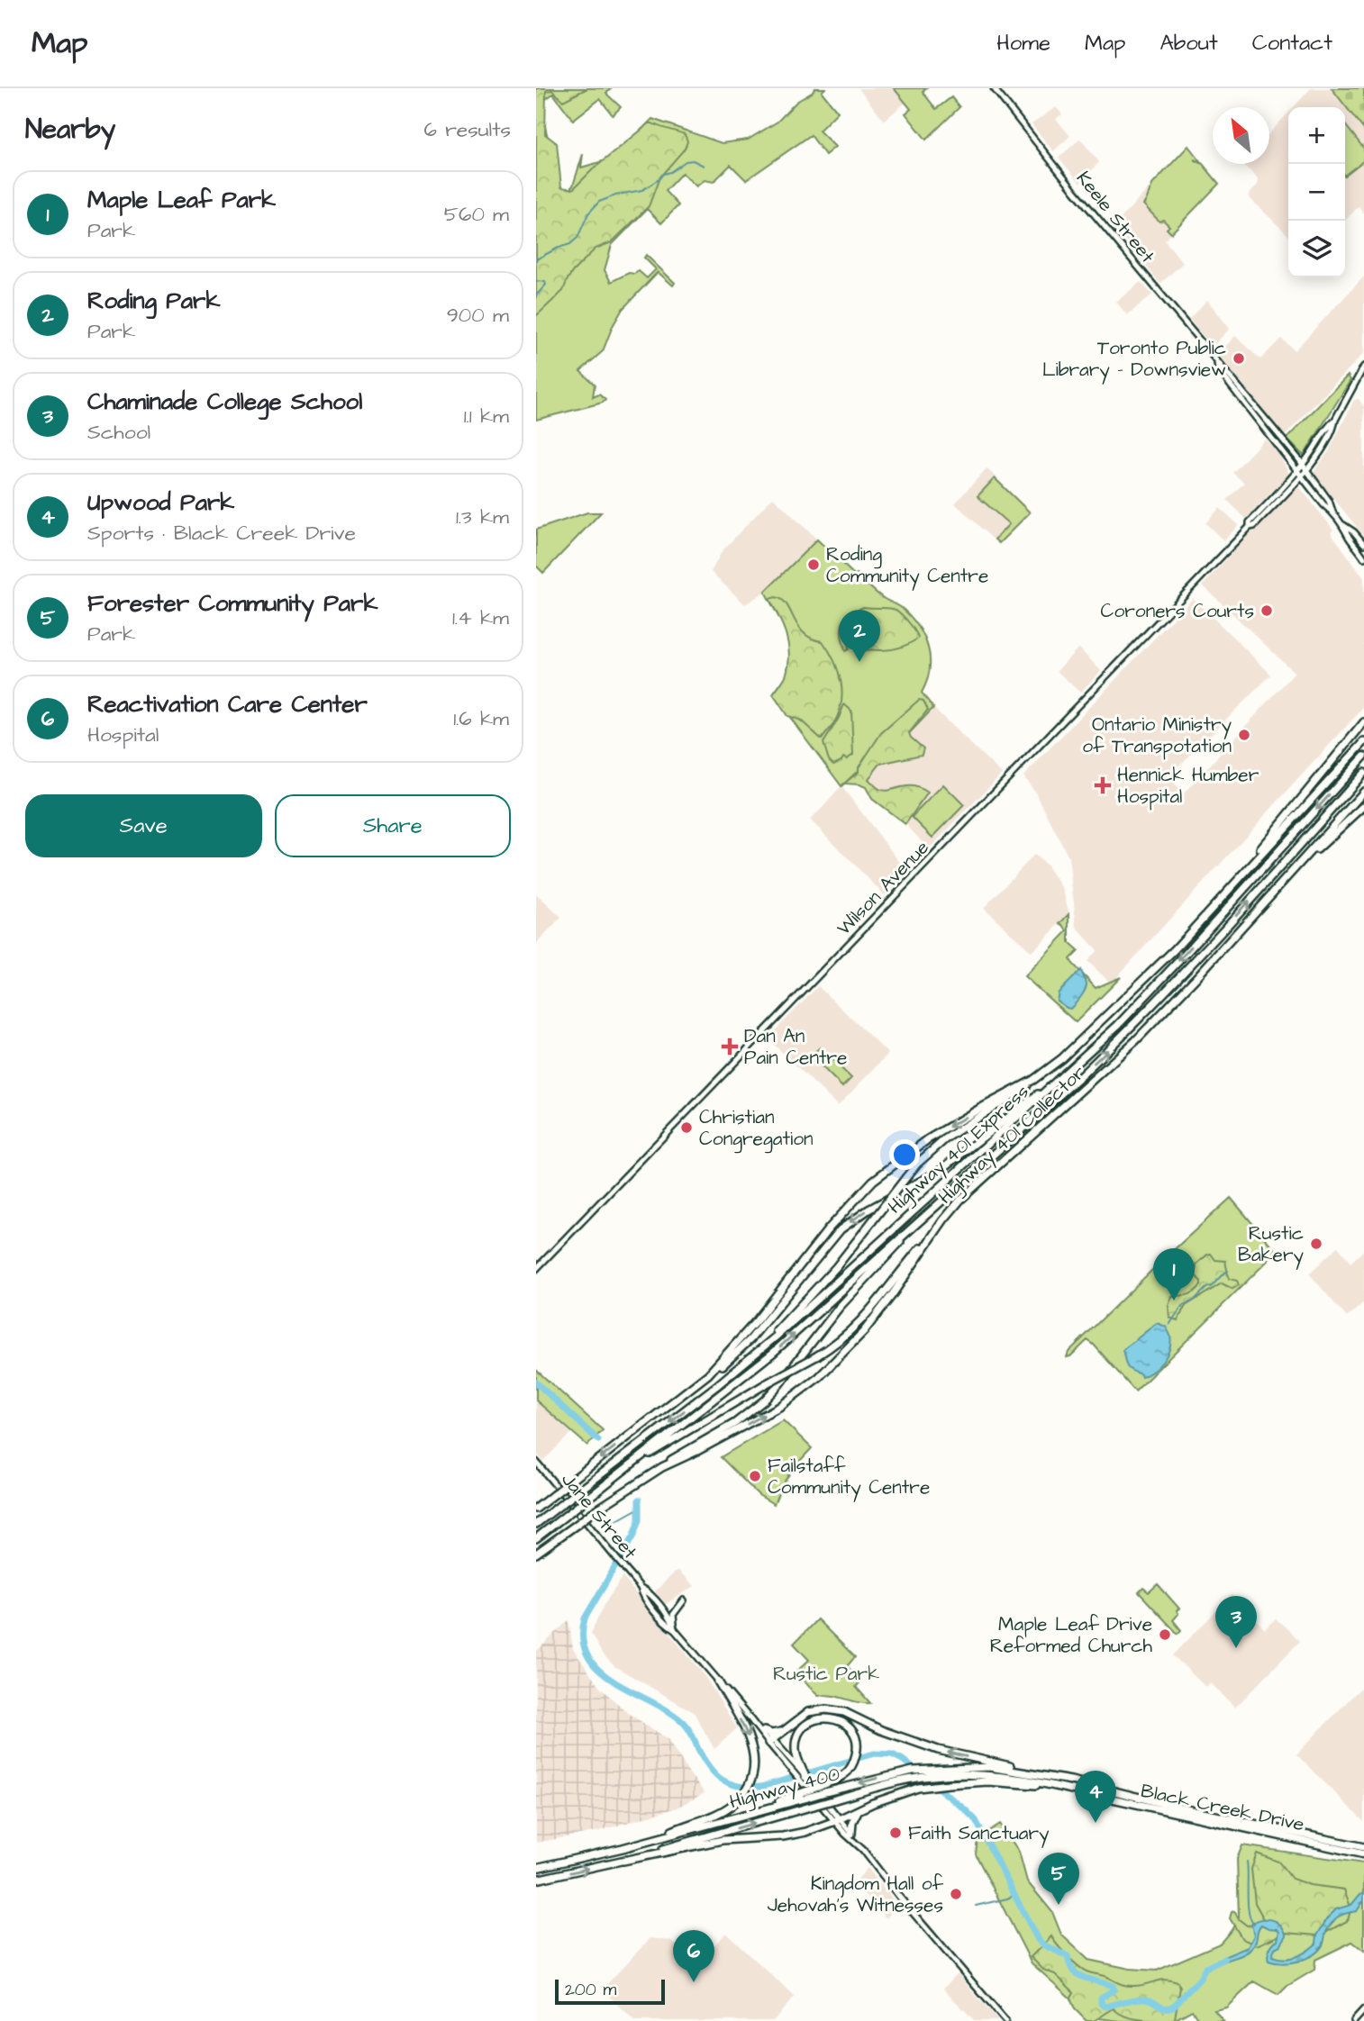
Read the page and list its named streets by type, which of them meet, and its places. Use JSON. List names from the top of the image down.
{
  "streets": {
    "highway": [
      "Highway 401 Collector",
      "Highway 401 Express",
      "Highway 400",
      "Black Creek Drive"
    ],
    "main road": ["Keele Street", "Wilson Avenue", "Jane Street"]
  },
  "crossings": [
    ["Keele Street", "Wilson Avenue"],
    ["Highway 400", "Black Creek Drive"]
  ],
  "parks": ["Rustic Park"],
  "places": {
    "other": [
      "Toronto Public Library - Downsview",
      "Roding Community Centre",
      "Coroners Courts",
      "Ontario Ministry of Transpotation",
      "Christian Congregation",
      "Rustic Bakery",
      "Failstaff Community Centre",
      "Maple Leaf Drive Reformed Church",
      "Faith Sanctuary",
      "Kingdom Hall of Jehovah's Witnesses"
    ],
    "health": ["Hennick Humber Hospital", "Dan An Pain Centre"]
  },
  "scale_bar": "200 m",
  "north": "top left",
  "page": {
    "header": "Map",
    "nav": [
      "Home",
      "Map",
      "About",
      "Contact"
    ],
    "heading": ["Nearby", "6 results"],
    "map_buttons": ["+", "−"],
    "list": [
      {
        "mark": "1",
        "name": "Maple Leaf Park",
        "note": "Park",
        "value": "560 m"
      },
      {
        "mark": "2",
        "name": "Roding Park",
        "note": "Park",
        "value": "900 m"
      },
      {
        "mark": "3",
        "name": "Chaminade College School",
        "note": "School",
        "value": "1.1 km"
      },
      {
        "mark": "4",
        "name": "Upwood Park",
        "note": "Sports · Black Creek Drive",
        "value": "1.3 km"
      },
      {
        "mark": "5",
        "name": "Forester Community Park",
        "note": "Park",
        "value": "1.4 km"
      },
      {
        "mark": "6",
        "name": "Reactivation Care Center",
        "note": "Hospital",
        "value": "1.6 km"
      }
    ],
    "pins": [
      "2",
      "1",
      "3",
      "4",
      "5",
      "6"
    ],
    "buttons": ["Save", "Share"],
    "scale": "200 m"
  }
}
